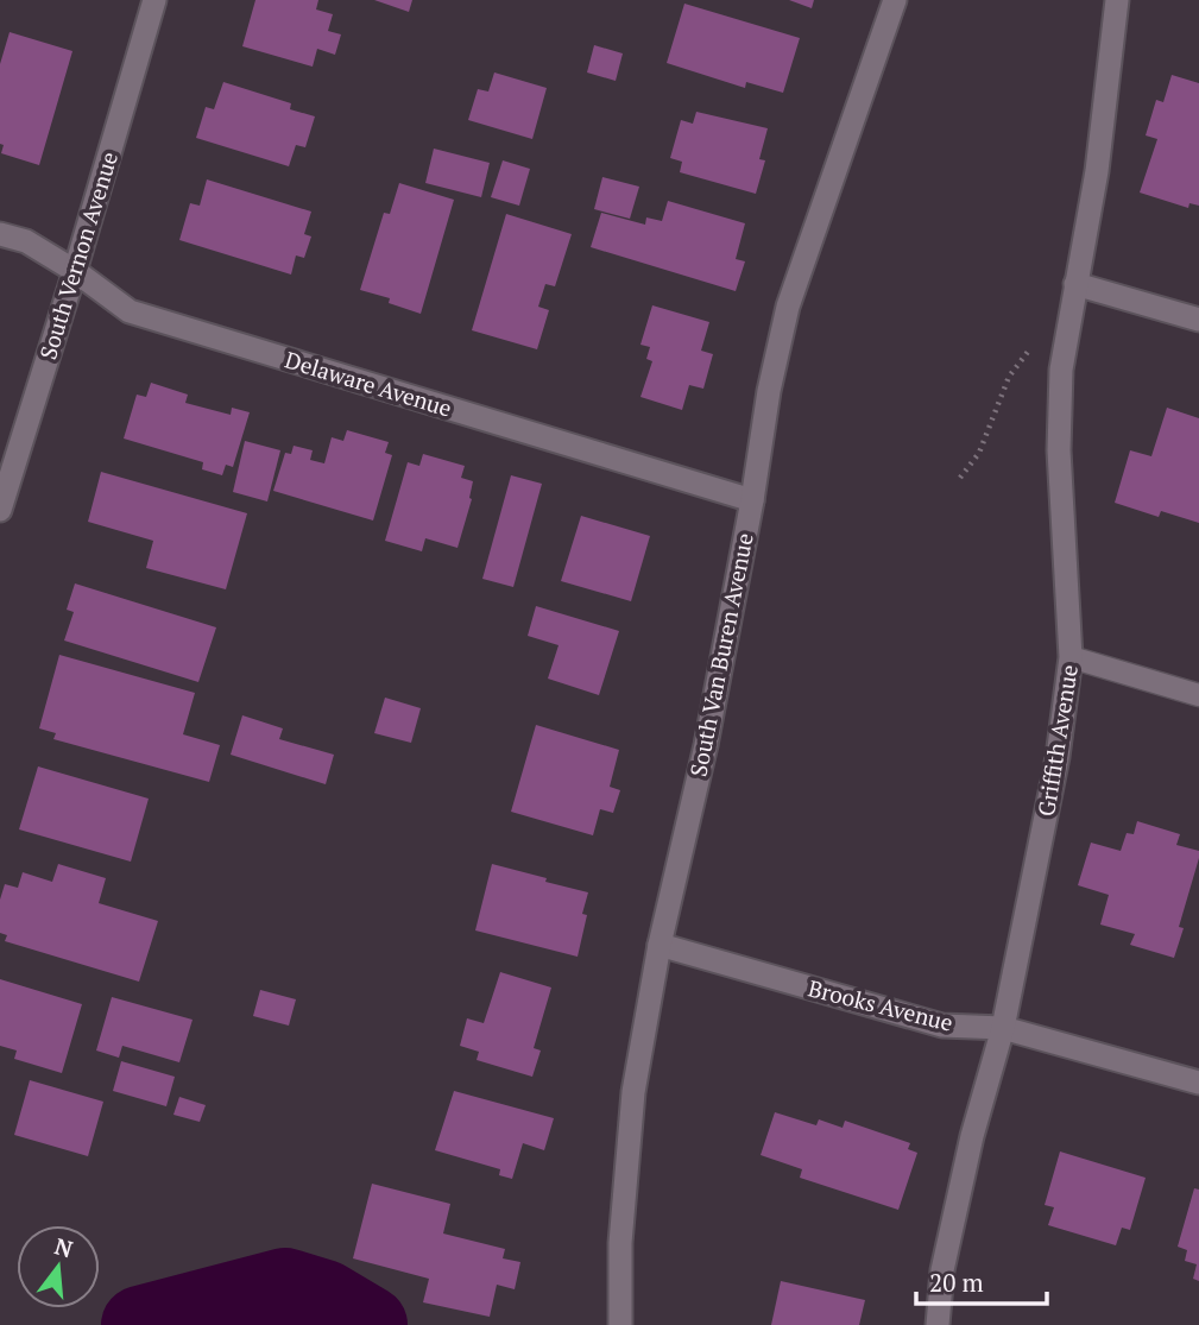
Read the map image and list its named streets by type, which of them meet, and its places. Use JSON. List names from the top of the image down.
{
  "streets": {
    "street": [
      "South Vernon Avenue",
      "Delaware Avenue",
      "South Van Buren Avenue",
      "Griffith Avenue",
      "Brooks Avenue"
    ]
  },
  "crossings": [
    ["South Vernon Avenue", "Delaware Avenue"],
    ["Delaware Avenue", "South Van Buren Avenue"],
    ["South Van Buren Avenue", "Brooks Avenue"],
    ["Griffith Avenue", "Brooks Avenue"]
  ],
  "scale_bar": "20 m",
  "north": "top"
}
